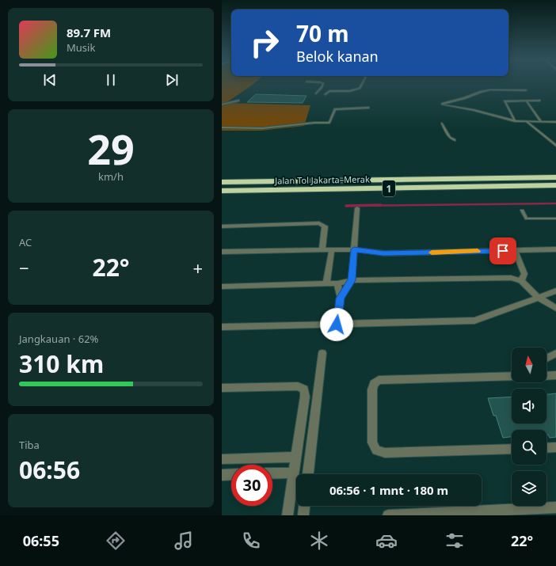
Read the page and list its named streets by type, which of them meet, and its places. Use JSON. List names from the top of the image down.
{
  "streets": {
    "highway": ["Jalan Tol Jakarta–Merak", "1"]
  },
  "north": "top",
  "page": {
    "turn": ["70 m", "Belok kanan"],
    "song": ["89.7 FM", "Musik"],
    "tile": [
      ["29", "km/h"],
      "AC",
      ["Jangkauan · 62%", "310 km"],
      ["Tiba", "06:56"]
    ],
    "heat": ["−", "22°", "+"],
    "limit": "30",
    "trip": "06:56 · 1 mnt · 180 m",
    "tabs": ["06:55", "22°"]
  }
}
